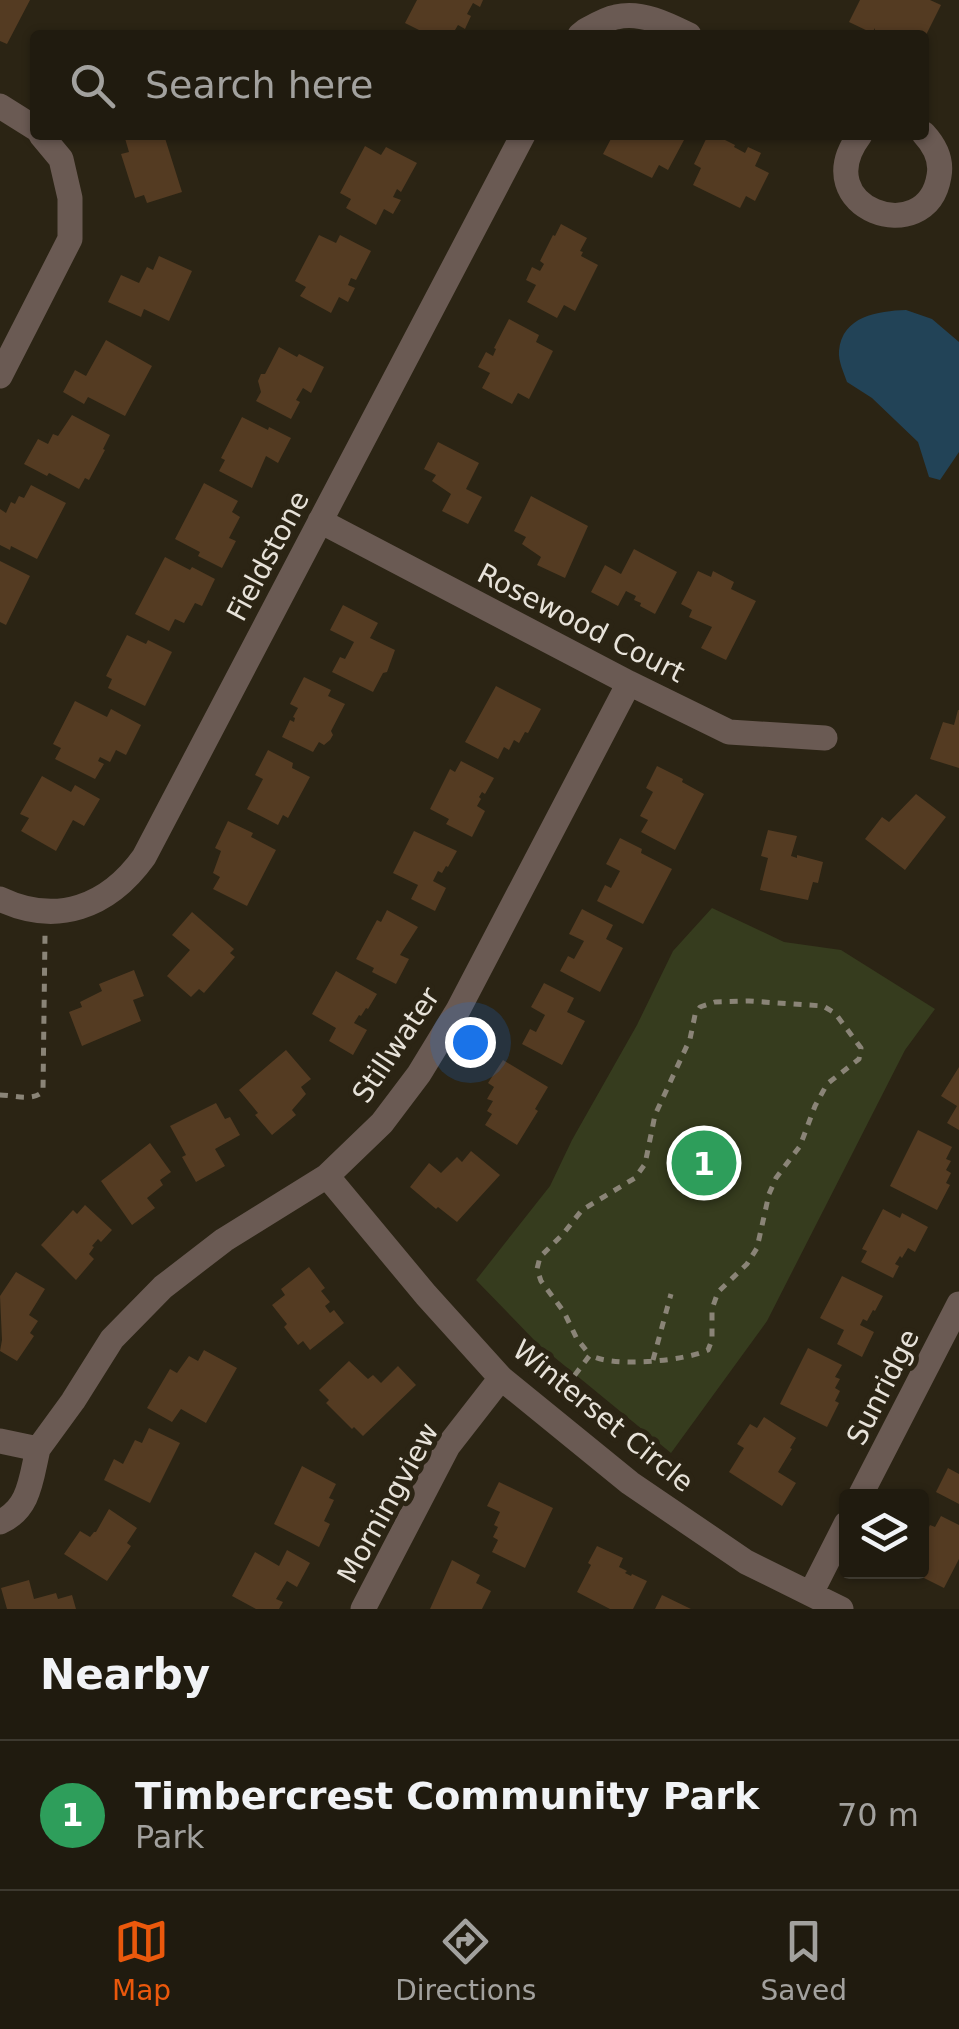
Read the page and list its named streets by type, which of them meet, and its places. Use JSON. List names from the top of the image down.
{
  "streets": {
    "street": [
      "Fieldstone",
      "Rosewood Court",
      "Stillwater",
      "Sunridge",
      "Winterset Circle",
      "Morningview"
    ]
  },
  "crossings": [
    ["Fieldstone", "Rosewood Court"],
    ["Rosewood Court", "Stillwater"],
    ["Stillwater", "Winterset Circle"],
    ["Winterset Circle", "Morningview"]
  ],
  "page": {
    "search": "Search here",
    "pins": "1",
    "heading": "Nearby",
    "list": [
      {
        "mark": "1",
        "name": "Timbercrest Community Park",
        "note": "Park",
        "value": "70 m"
      }
    ],
    "nav": ["Map", "Directions", "Saved"]
  }
}
